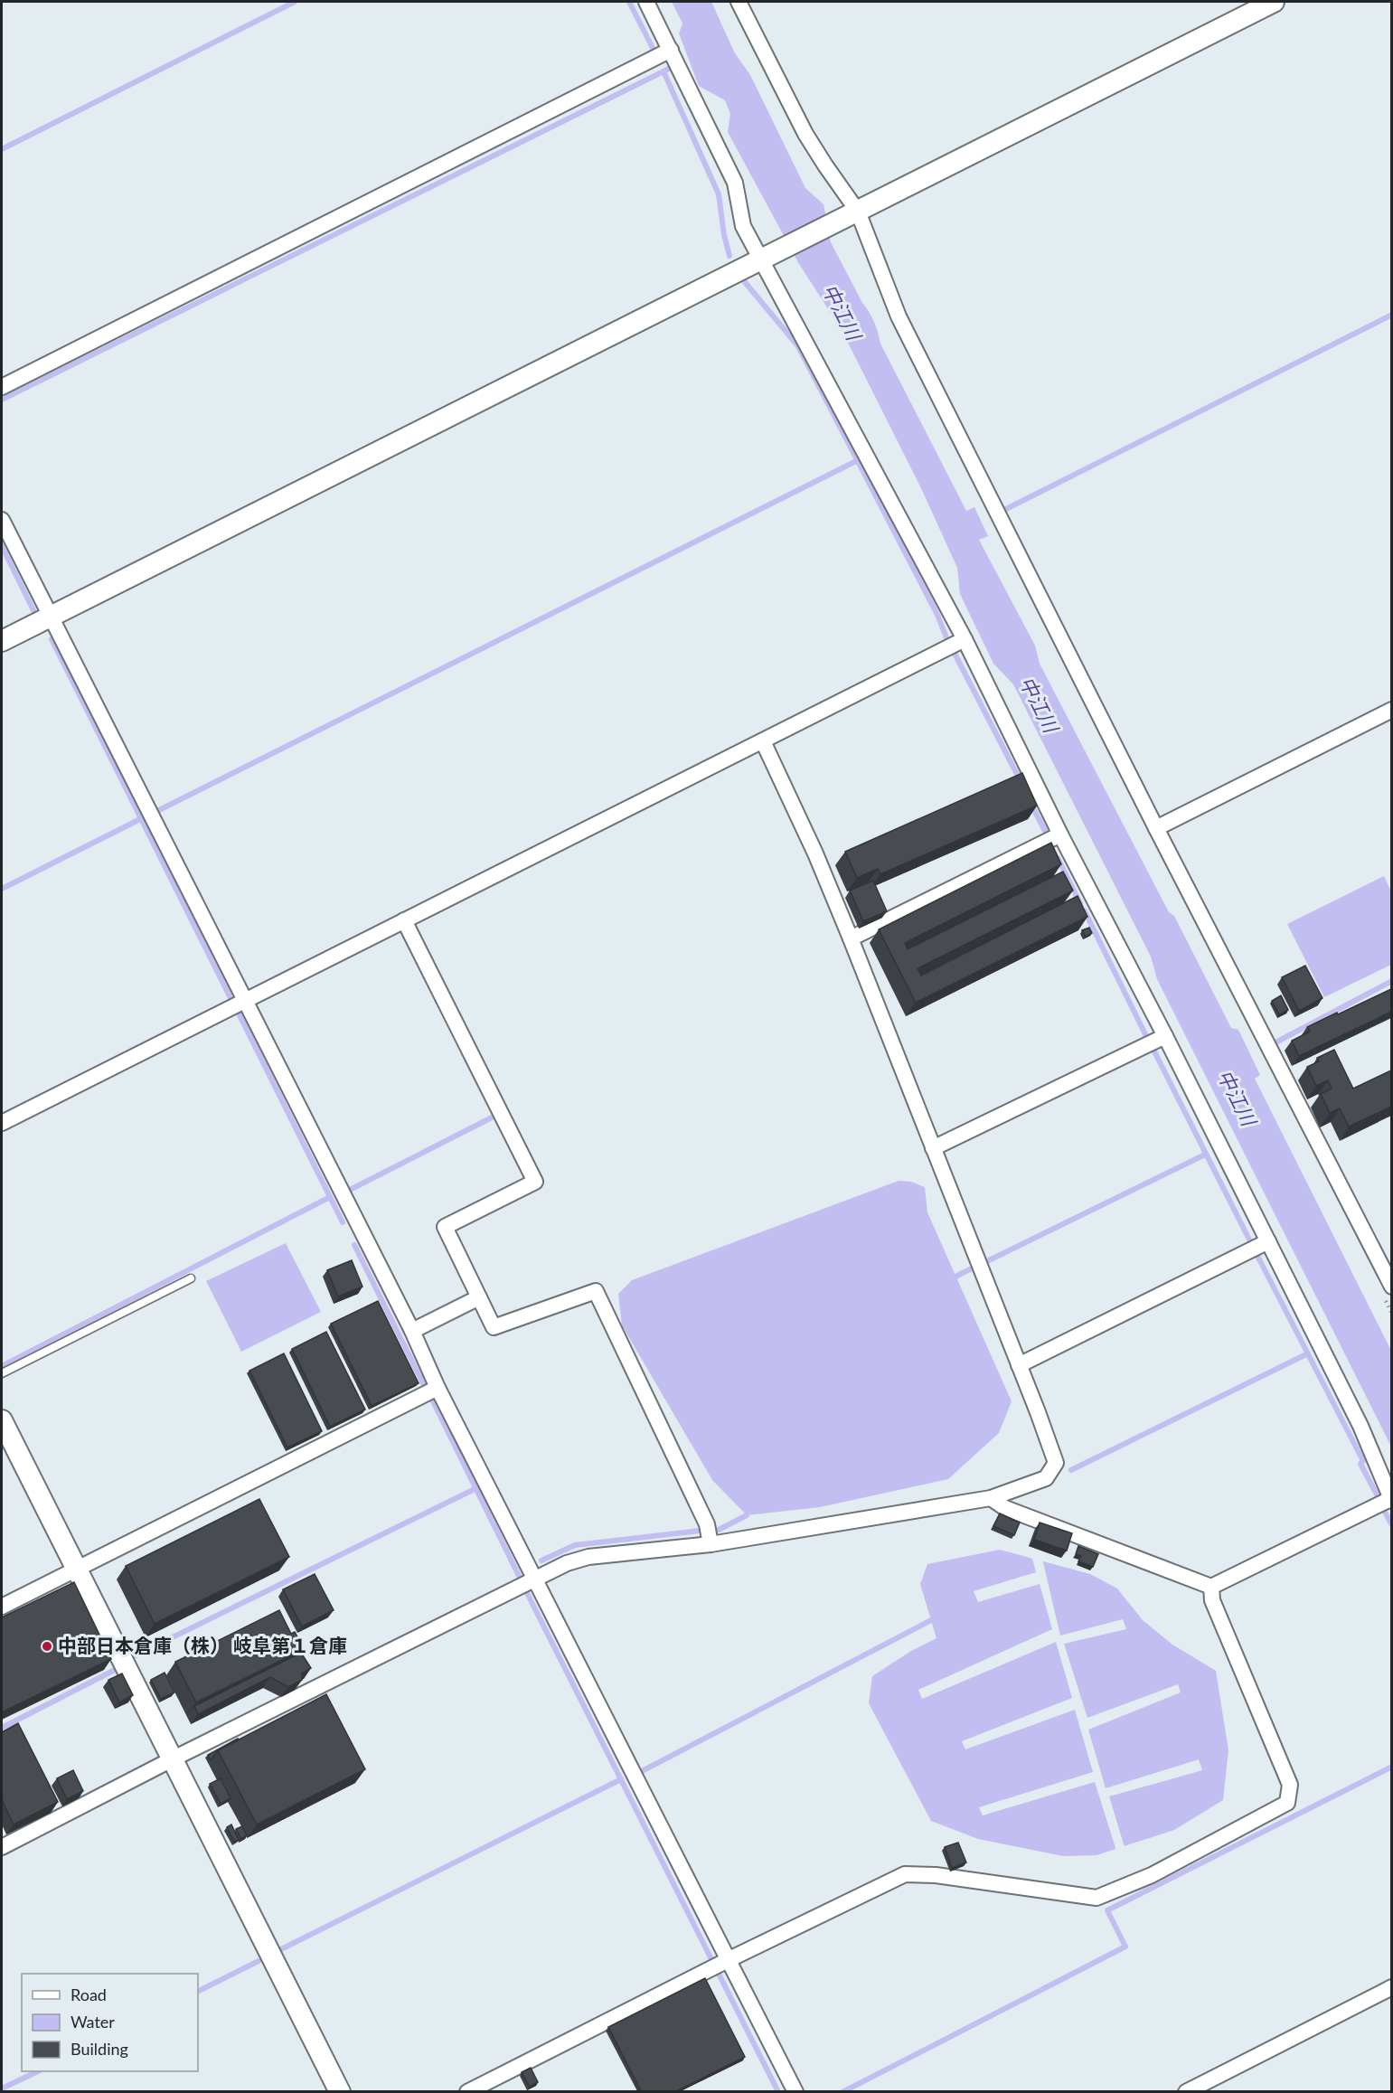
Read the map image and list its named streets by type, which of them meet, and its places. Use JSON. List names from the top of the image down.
{
  "water": ["中江川"],
  "places": ["中部日本倉庫（株） 岐阜第１倉庫"],
  "legend": ["Road", "Water", "Building"]
}
